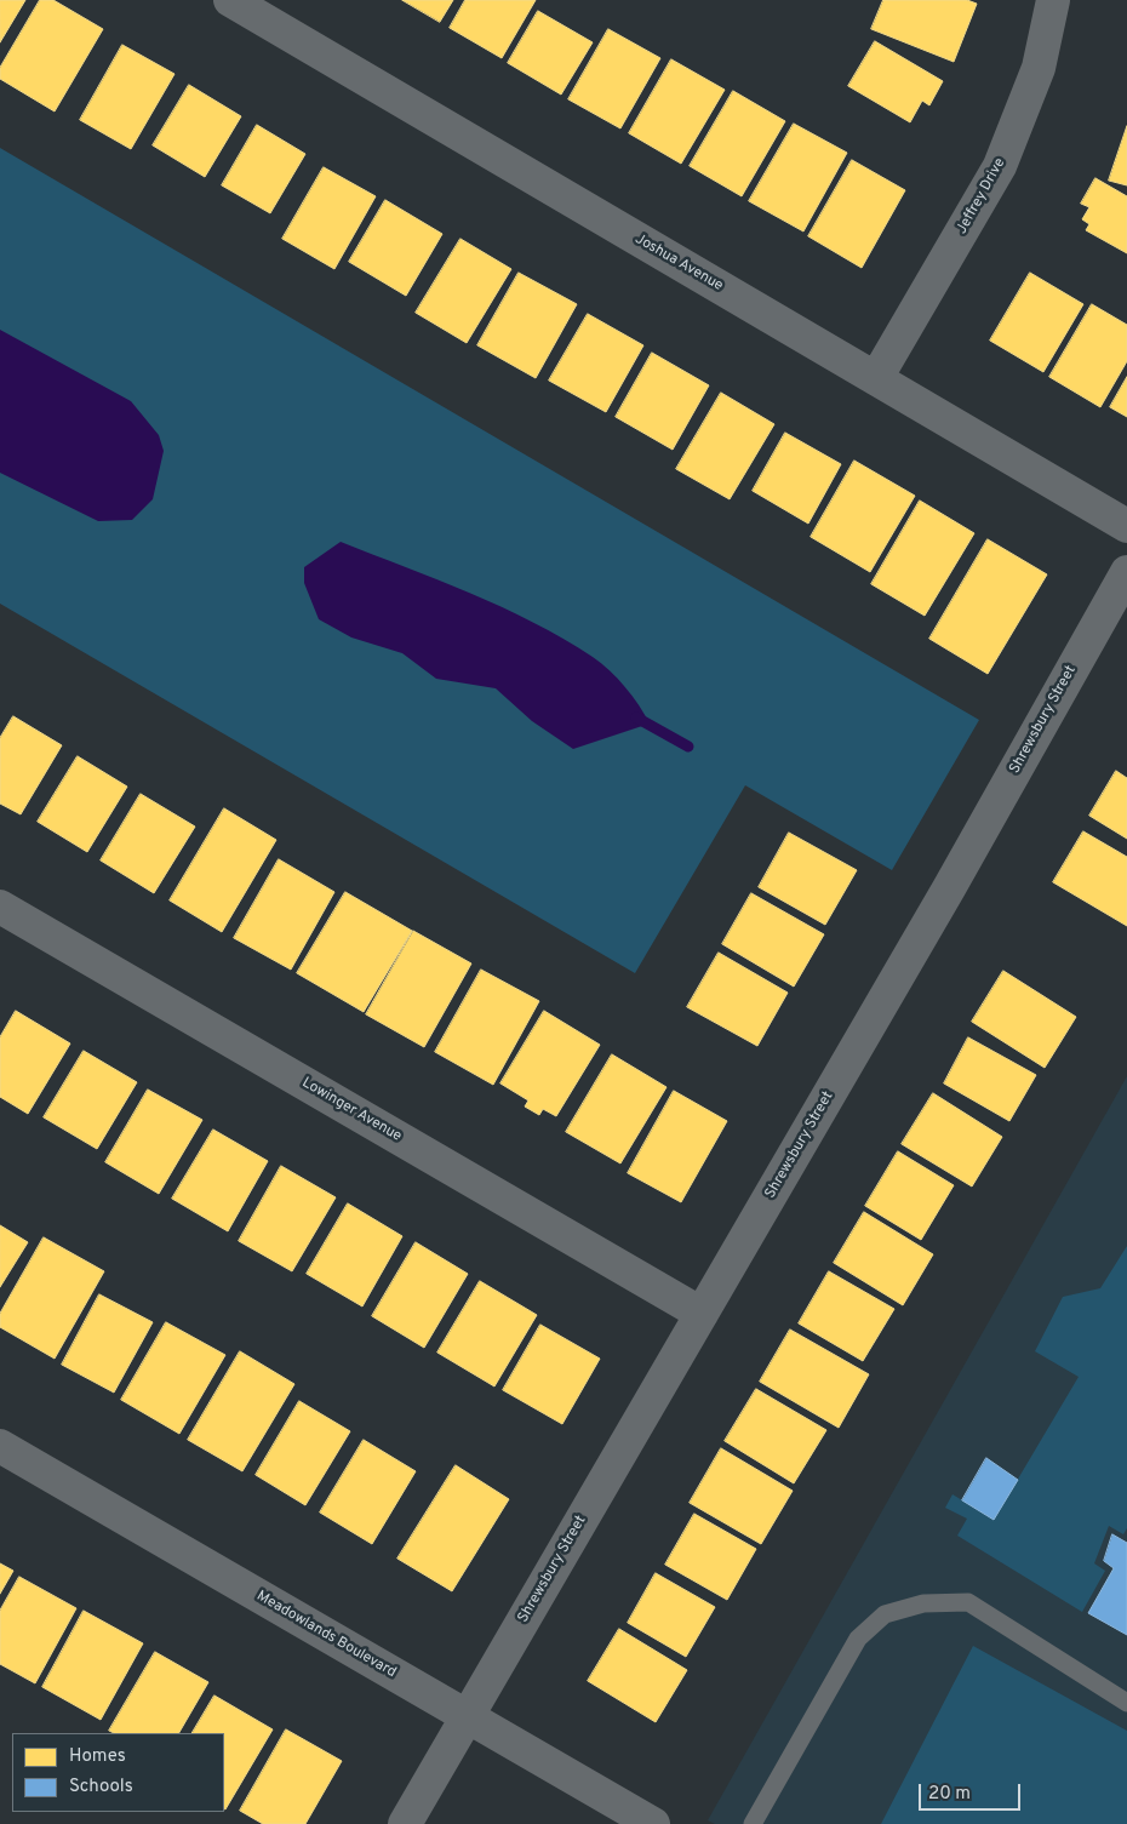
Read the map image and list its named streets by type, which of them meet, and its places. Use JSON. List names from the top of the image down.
{
  "streets": {
    "street": [
      "Jeffrey Drive",
      "Joshua Avenue",
      "Shrewsbury Street",
      "Lowinger Avenue",
      "Meadowlands Boulevard"
    ]
  },
  "crossings": [
    ["Jeffrey Drive", "Joshua Avenue"],
    ["Shrewsbury Street", "Lowinger Avenue"],
    ["Shrewsbury Street", "Meadowlands Boulevard"]
  ],
  "legend": ["Homes", "Schools"],
  "scale_bar": "20 m"
}
